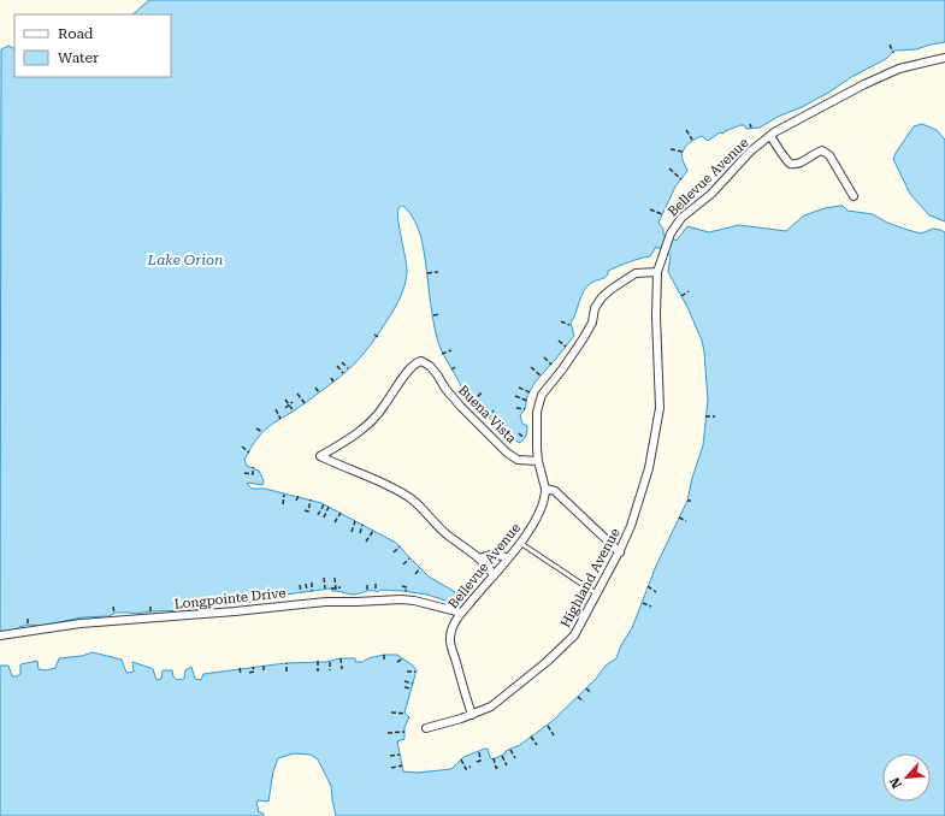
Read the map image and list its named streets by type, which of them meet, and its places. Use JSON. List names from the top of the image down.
{
  "streets": {
    "street": [
      "Bellevue Avenue",
      "Buena Vista",
      "Highland Avenue",
      "Longpointe Drive"
    ]
  },
  "crossings": [
    ["Bellevue Avenue", "Highland Avenue"],
    ["Bellevue Avenue", "Longpointe Drive"]
  ],
  "water": ["Lake Orion"],
  "legend": ["Road", "Water"],
  "north": "bottom left"
}
